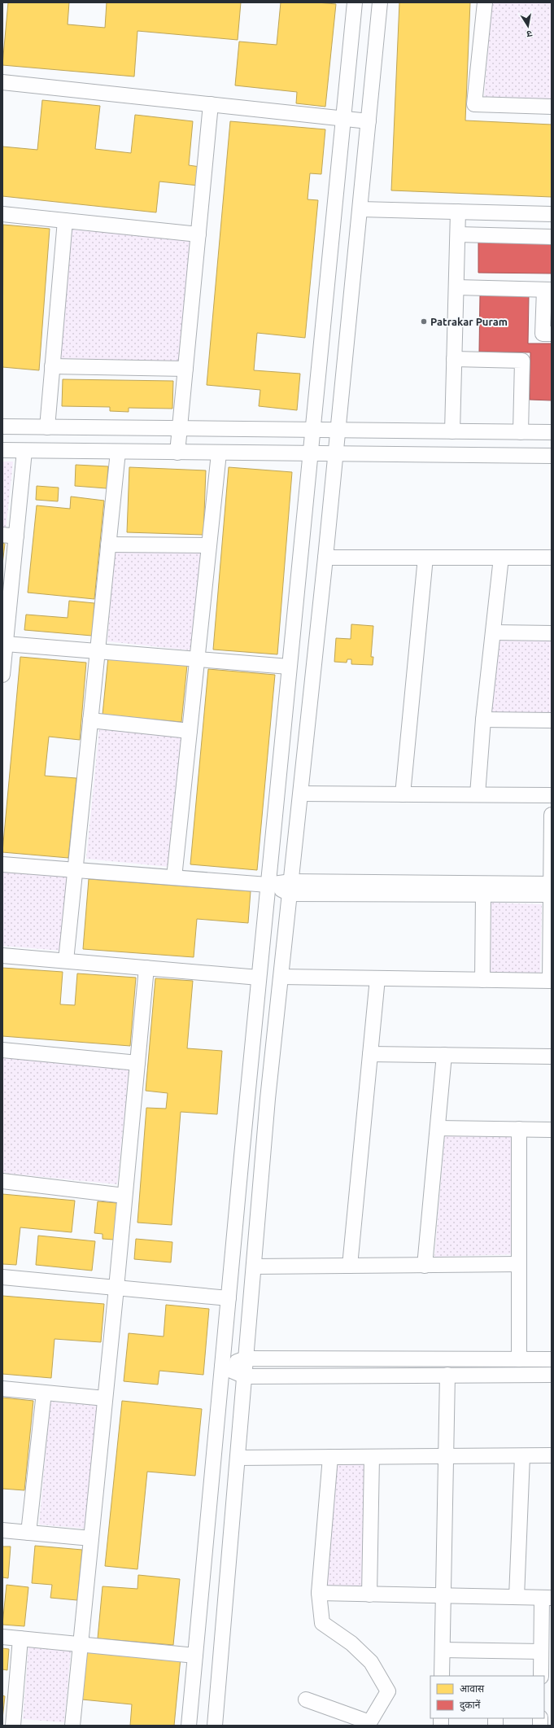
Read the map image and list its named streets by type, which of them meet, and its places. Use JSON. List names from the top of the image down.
{
  "places": ["Patrakar Puram"],
  "legend": ["आवास", "दुकानें"],
  "north": "bottom"
}
